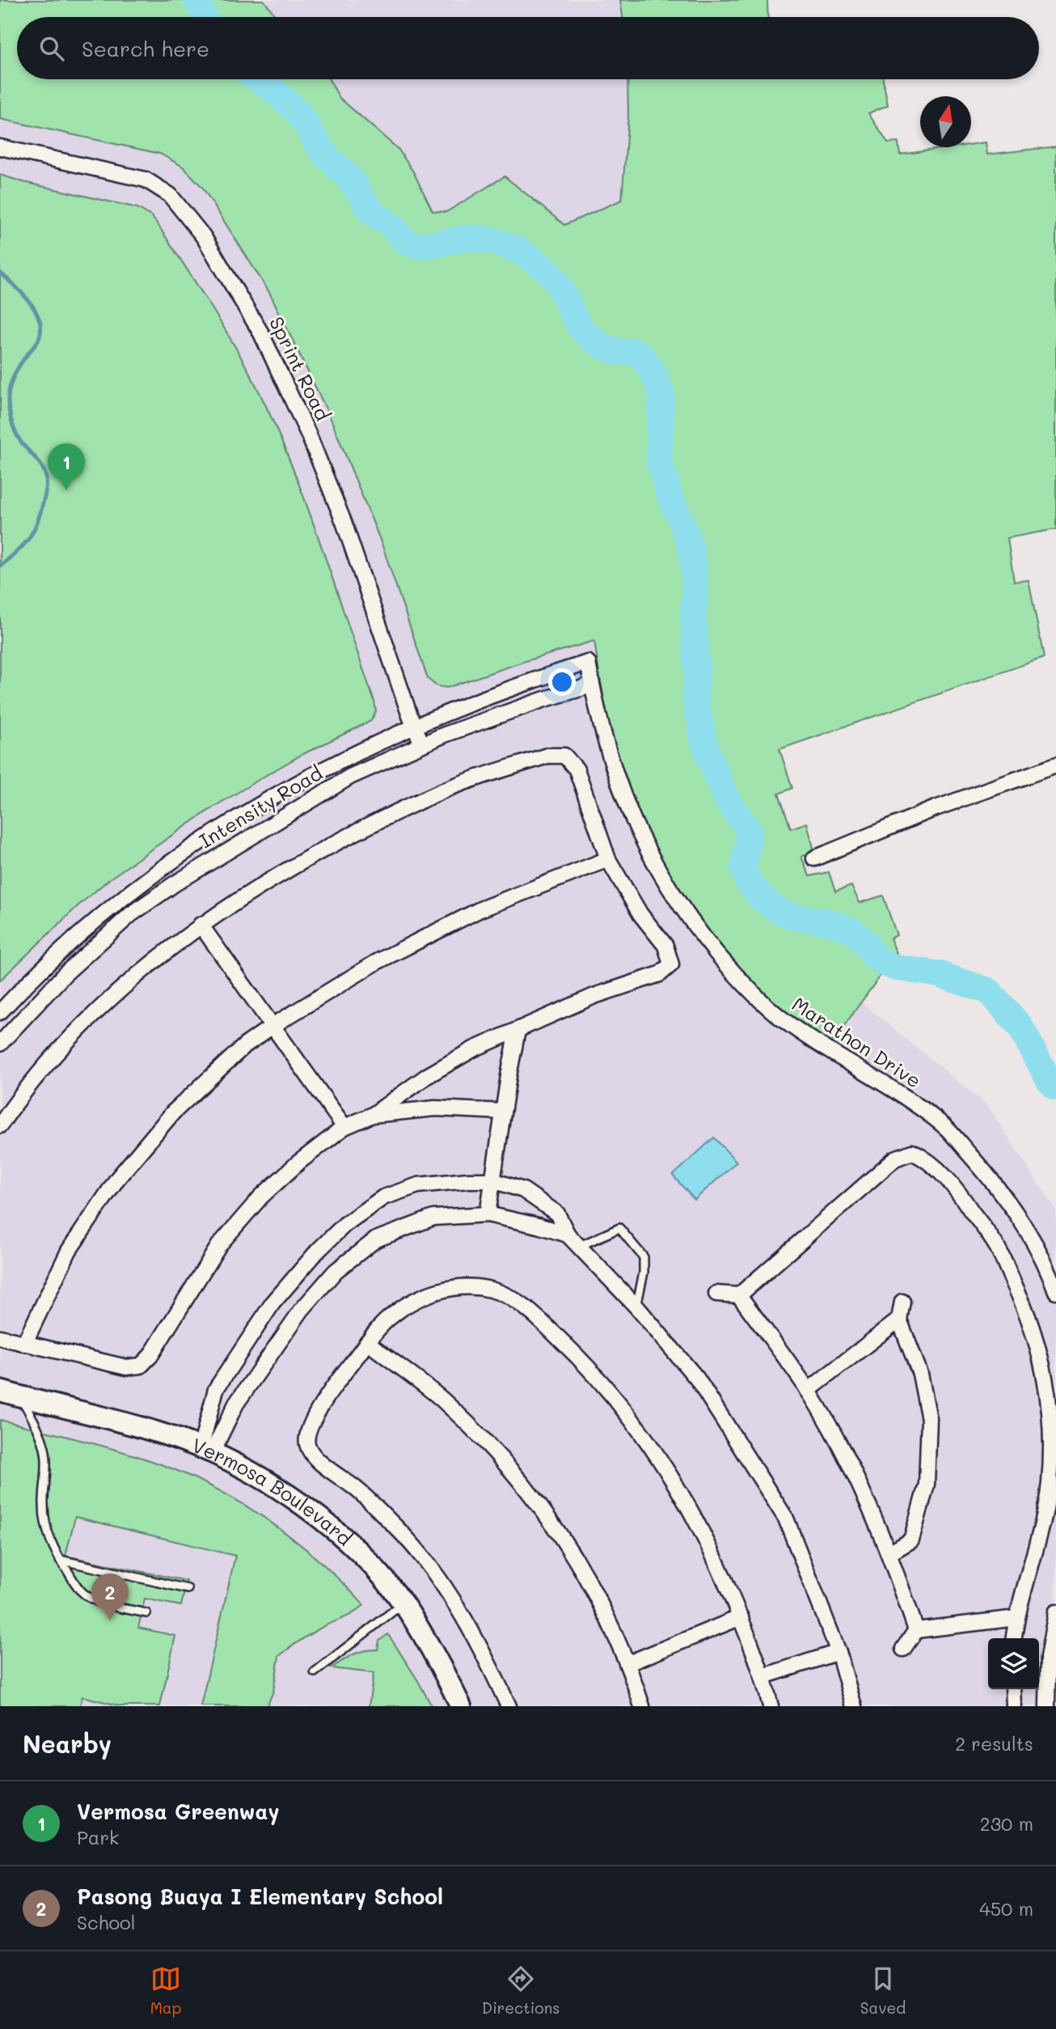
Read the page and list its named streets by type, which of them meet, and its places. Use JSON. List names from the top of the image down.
{
  "streets": {
    "main road": ["Vermosa Boulevard"],
    "street": ["Sprint Road", "Intensity Road", "Marathon Drive"]
  },
  "crossings": [
    ["Sprint Road", "Intensity Road"],
    ["Intensity Road", "Marathon Drive"]
  ],
  "north": "top",
  "page": {
    "search": "Search here",
    "pins": ["1", "2"],
    "heading": ["Nearby", "2 results"],
    "list": [
      {
        "mark": "1",
        "name": "Vermosa Greenway",
        "note": "Park",
        "value": "230 m"
      },
      {
        "mark": "2",
        "name": "Pasong Buaya I Elementary School",
        "note": "School",
        "value": "450 m"
      }
    ],
    "nav": ["Map", "Directions", "Saved"]
  }
}
